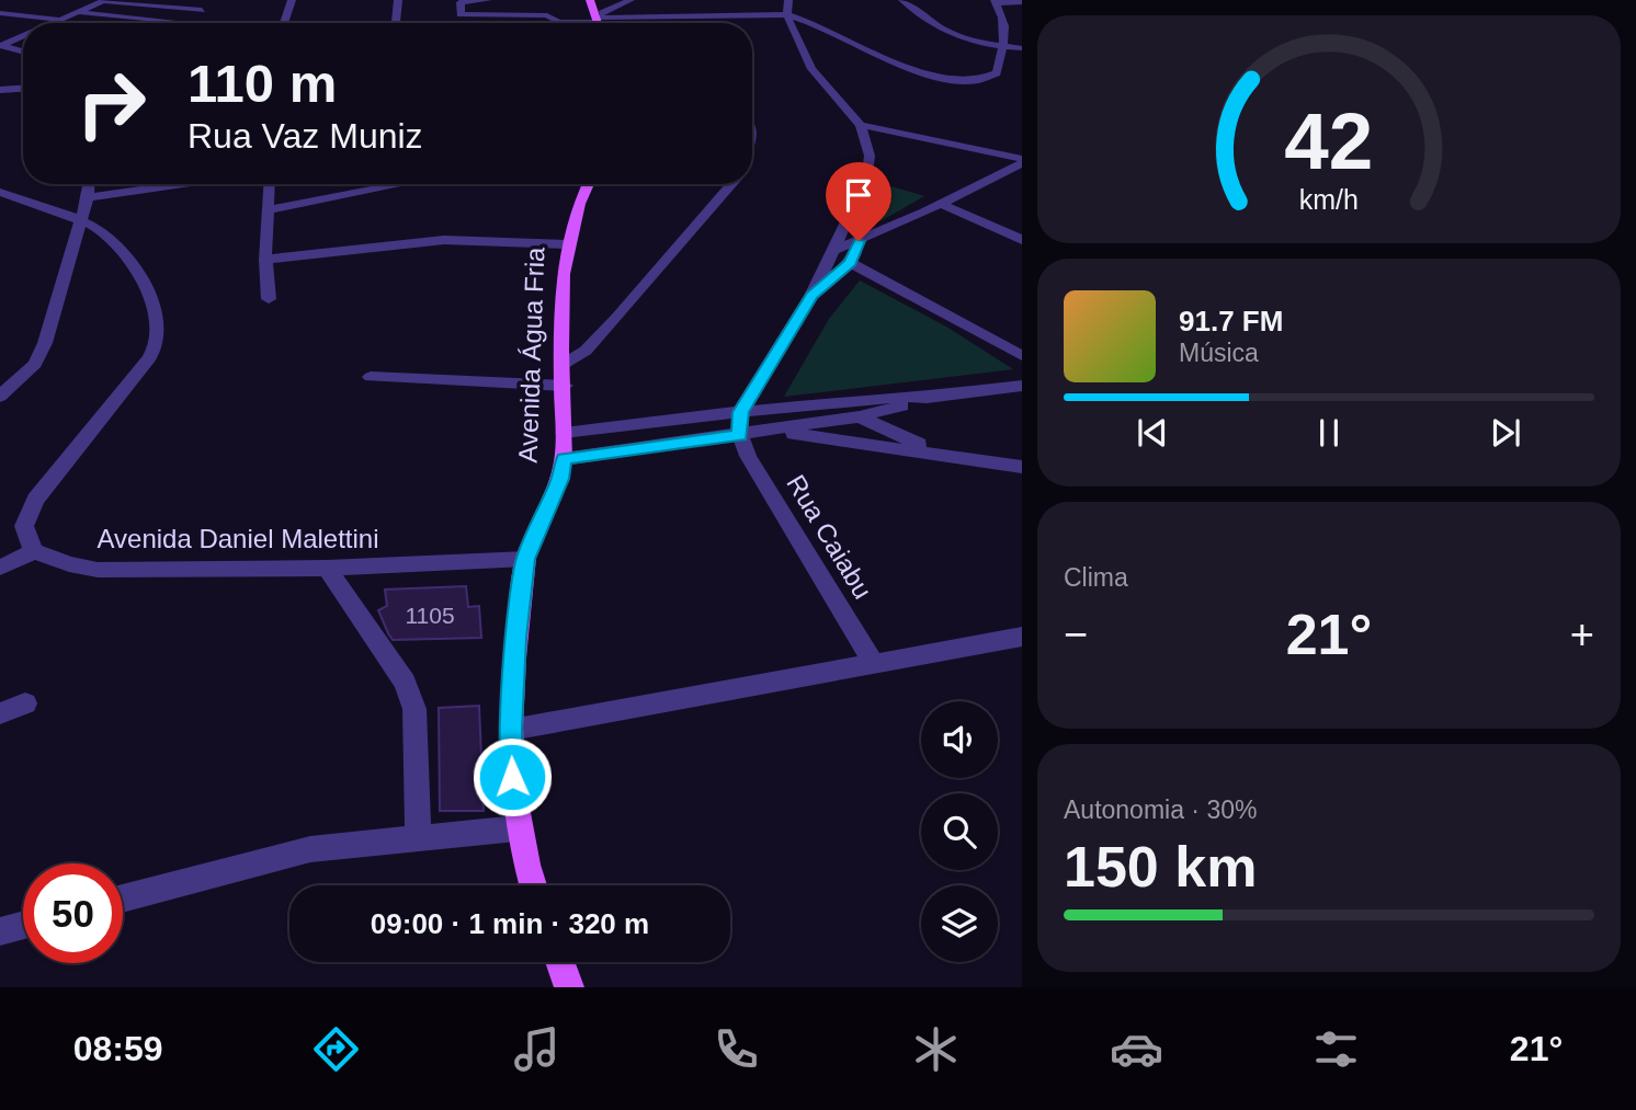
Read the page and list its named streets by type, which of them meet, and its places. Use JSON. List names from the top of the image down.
{
  "streets": {
    "main road": ["Avenida Água Fria"],
    "street": ["Rua Caiabu", "Avenida Daniel Malettini"]
  },
  "crossings": [
    ["Avenida Água Fria", "Avenida Daniel Malettini"]
  ],
  "house_numbers": ["1105"],
  "page": {
    "turn": ["110 m", "Rua Vaz Muniz"],
    "song": ["91.7 FM", "Música"],
    "tile": [
      "Clima",
      ["Autonomia · 30%", "150 km"]
    ],
    "heat": ["−", "21°", "+"],
    "limit": "50",
    "trip": "09:00 · 1 min · 320 m",
    "tabs": ["08:59", "21°"],
    "gauge": ["42", "km/h"]
  }
}
